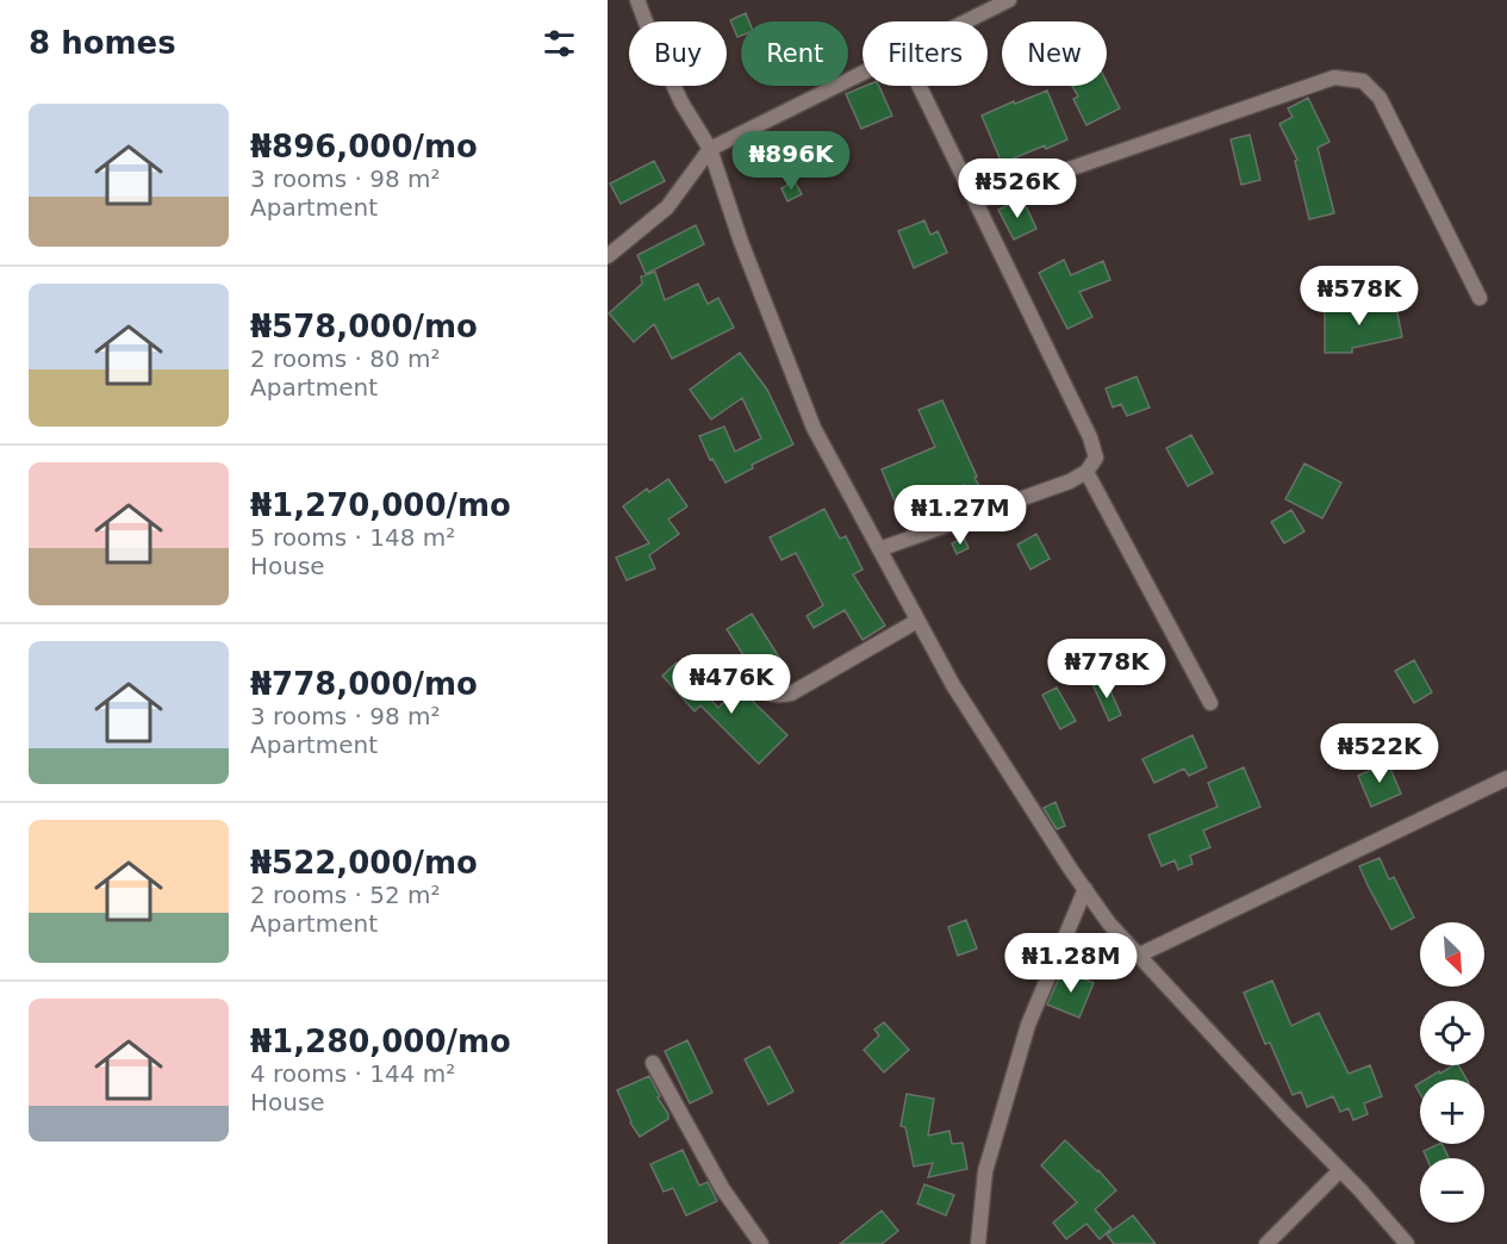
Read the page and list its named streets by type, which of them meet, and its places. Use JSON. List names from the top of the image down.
{
  "north": "bottom right",
  "page": {
    "heading": "8 homes",
    "chip": [
      "Buy",
      "Rent",
      "Filters",
      "New"
    ],
    "list": [
      {
        "name": "₦896,000/mo",
        "note": "3 rooms · 98 m² · Apartment"
      },
      {
        "name": "₦578,000/mo",
        "note": "2 rooms · 80 m² · Apartment"
      },
      {
        "name": "₦1,270,000/mo",
        "note": "5 rooms · 148 m² · House"
      },
      {
        "name": "₦778,000/mo",
        "note": "3 rooms · 98 m² · Apartment"
      },
      {
        "name": "₦522,000/mo",
        "note": "2 rooms · 52 m² · Apartment"
      },
      {
        "name": "₦1,280,000/mo",
        "note": "4 rooms · 144 m² · House"
      }
    ],
    "price": [
      "₦896K",
      "₦526K",
      "₦578K",
      "₦1.27M",
      "₦778K",
      "₦476K",
      "₦522K",
      "₦1.28M"
    ],
    "map_buttons": ["+", "−"]
  }
}
